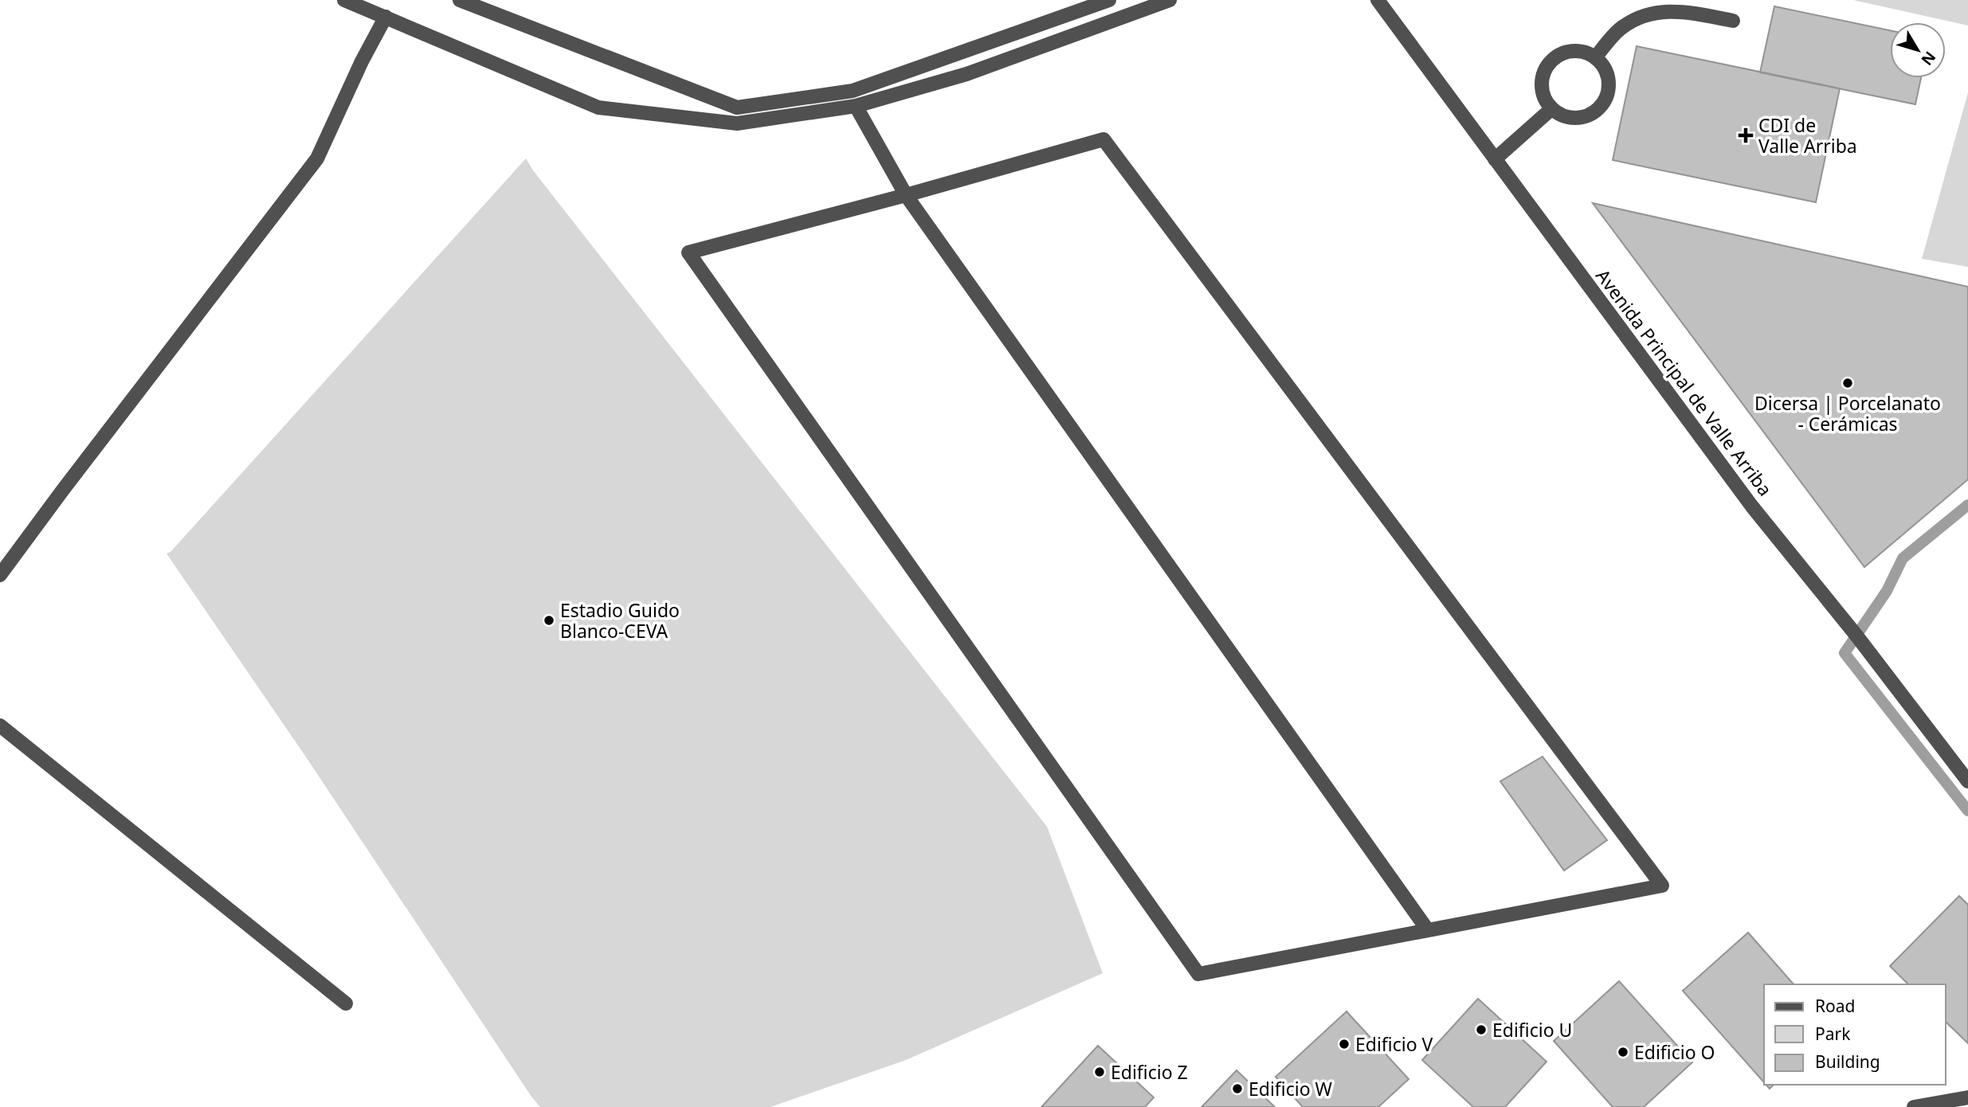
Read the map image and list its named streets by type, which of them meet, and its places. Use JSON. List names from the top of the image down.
{
  "streets": {
    "street": ["Avenida Principal de Valle Arriba"]
  },
  "places": {
    "health": ["CDI de Valle Arriba"],
    "other": [
      "Dicersa | Porcelanato - Cerámicas",
      "Estadio Guido Blanco-CEVA",
      "Edificio U",
      "Edificio V",
      "Edificio O",
      "Edificio Z",
      "Edificio W"
    ]
  },
  "legend": ["Road", "Park", "Building"],
  "north": "bottom right"
}
